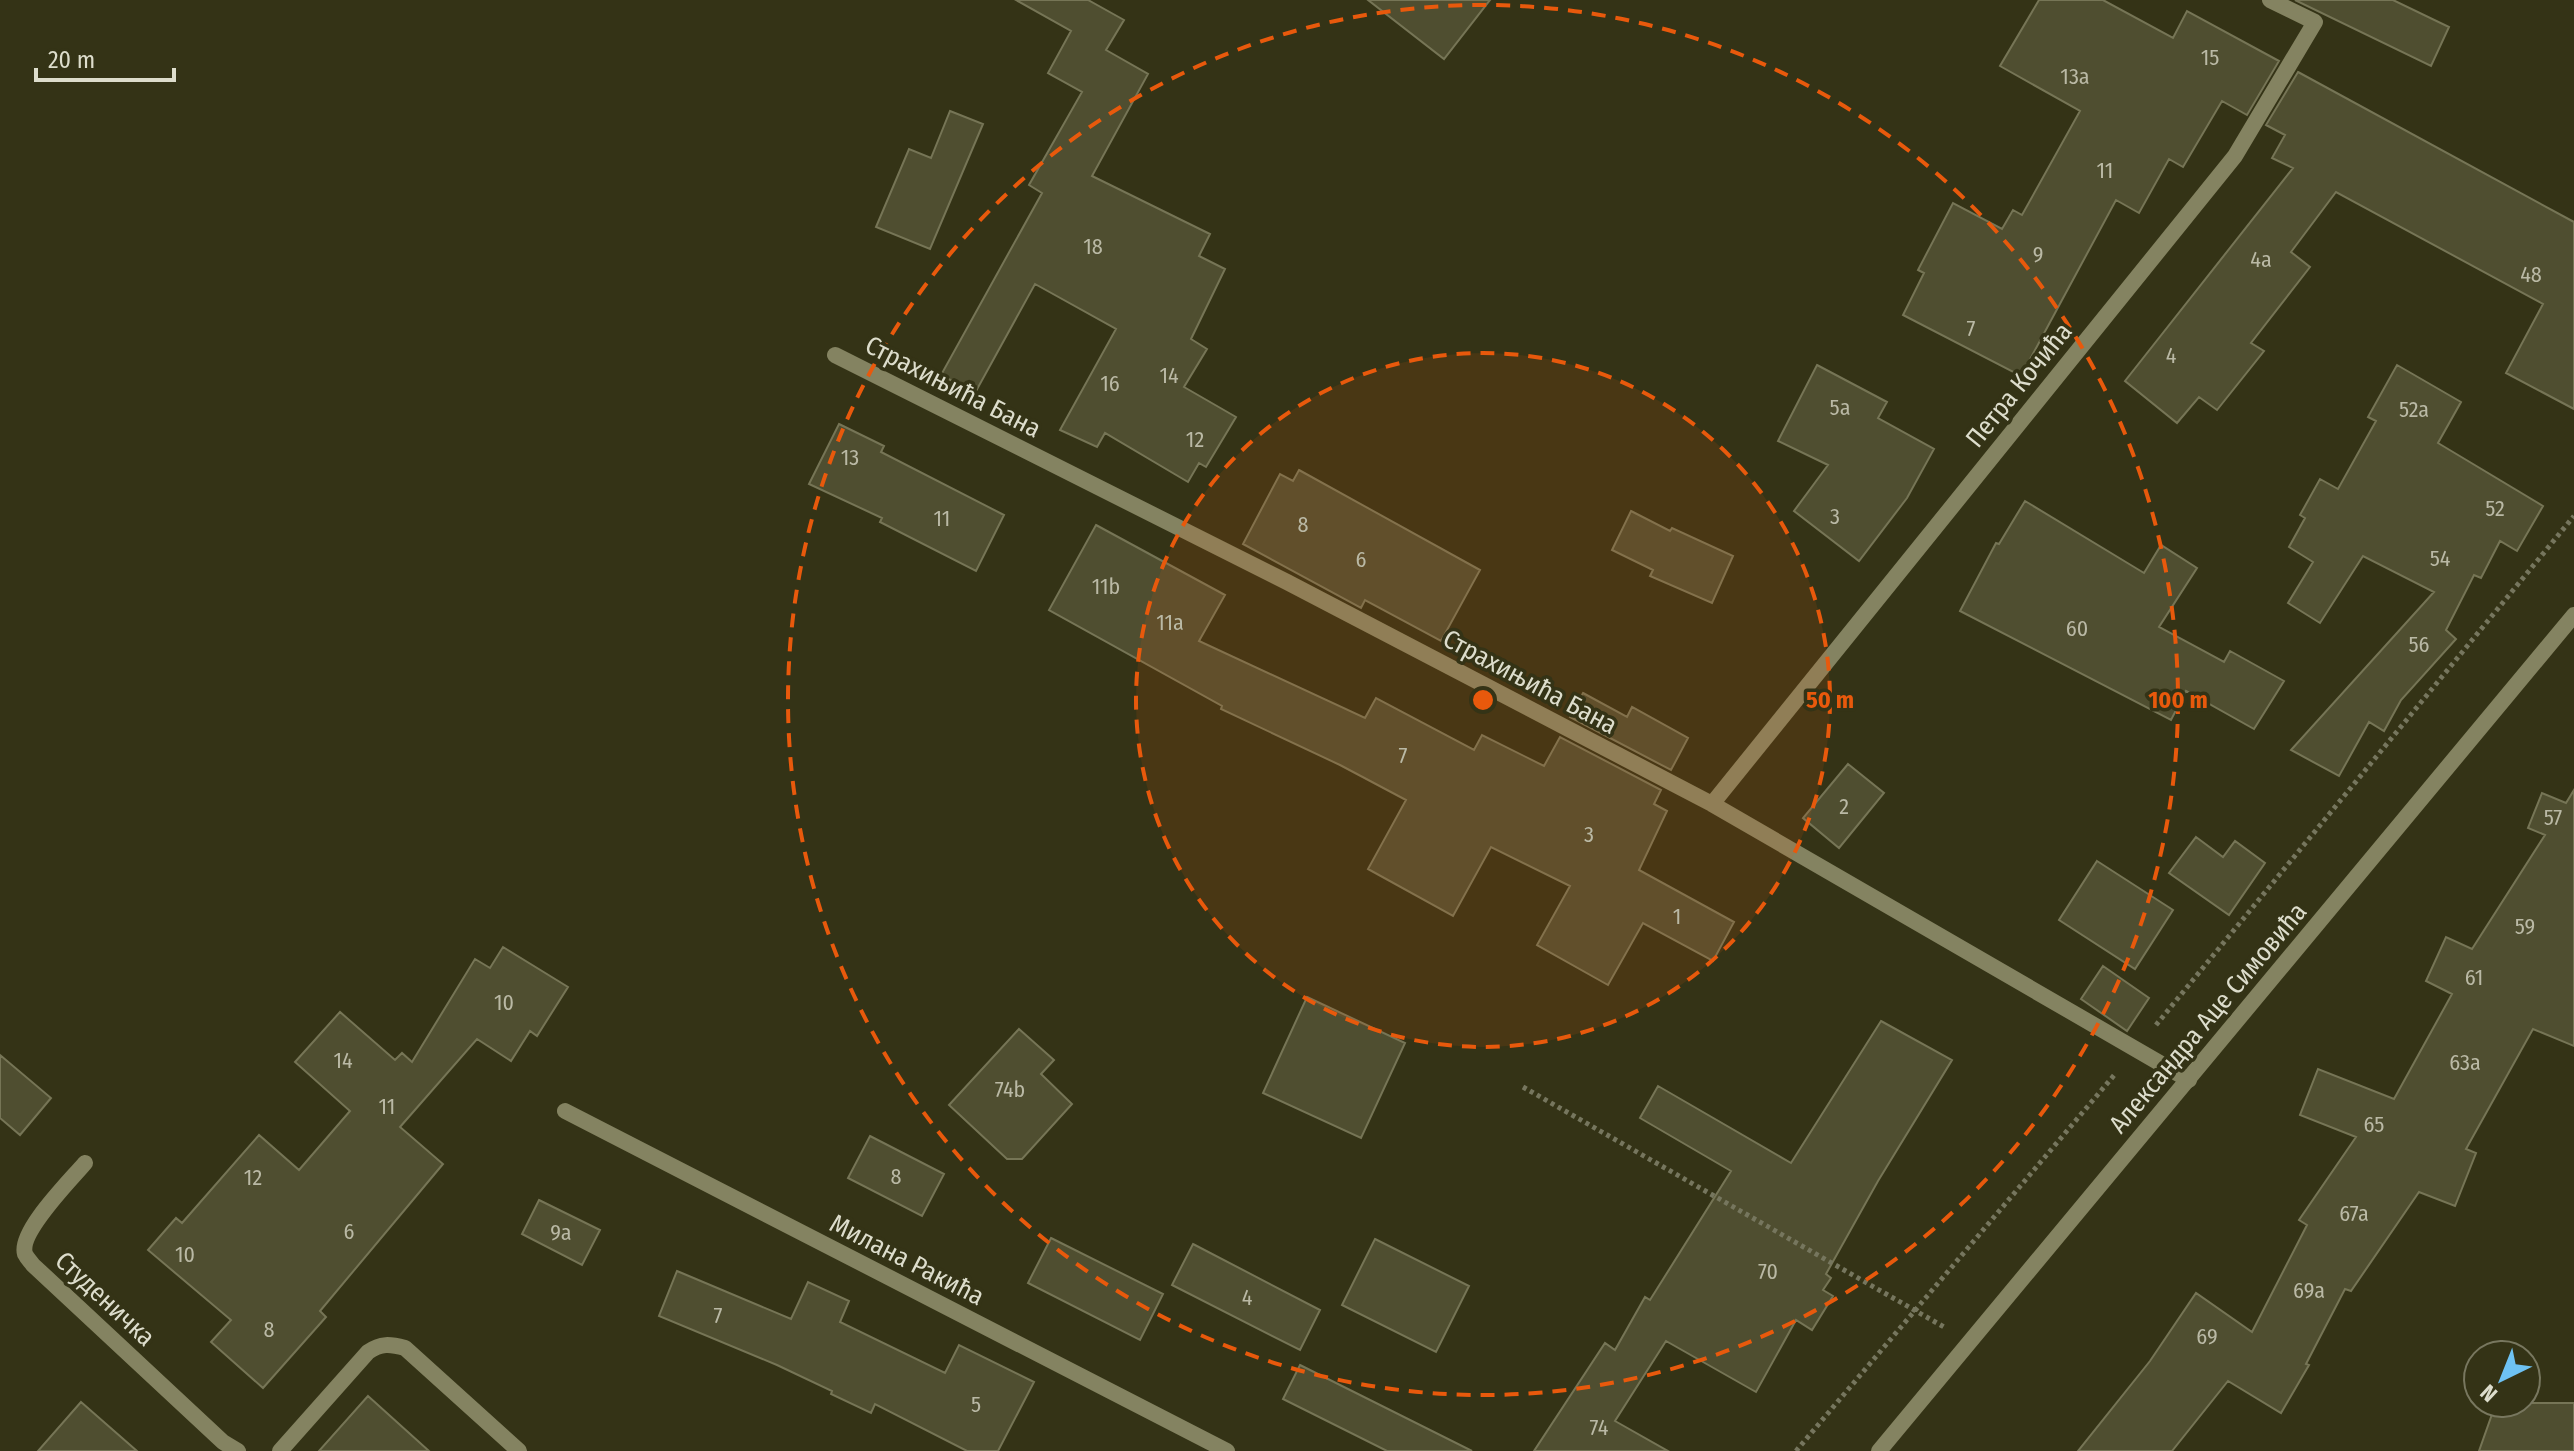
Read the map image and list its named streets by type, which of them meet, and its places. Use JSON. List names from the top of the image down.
{
  "streets": {
    "street": [
      "Петра Кочића",
      "Страхињића Бана",
      "Александра Аце Симовића",
      "Милана Ракића",
      "Студеничка"
    ]
  },
  "crossings": [
    ["Петра Кочића", "Страхињића Бана"],
    ["Страхињића Бана", "Александра Аце Симовића"]
  ],
  "house_numbers": [
    "15",
    "13a",
    "11",
    "18",
    "9",
    "4a",
    "48",
    "7",
    "4",
    "14",
    "16",
    "5a",
    "52a",
    "12",
    "13",
    "52",
    "3",
    "11",
    "8",
    "54",
    "6",
    "11b",
    "11a",
    "60",
    "56",
    "7",
    "2",
    "57",
    "3",
    "1",
    "59",
    "61",
    "10",
    "14",
    "63a",
    "74b",
    "11",
    "65",
    "8",
    "12",
    "67a",
    "6",
    "9a",
    "10",
    "70",
    "69a",
    "4",
    "7",
    "8",
    "69",
    "5",
    "74"
  ],
  "scale_bar": "20 m",
  "north": "bottom left",
  "rings": ["50 m", "100 m"]
}
